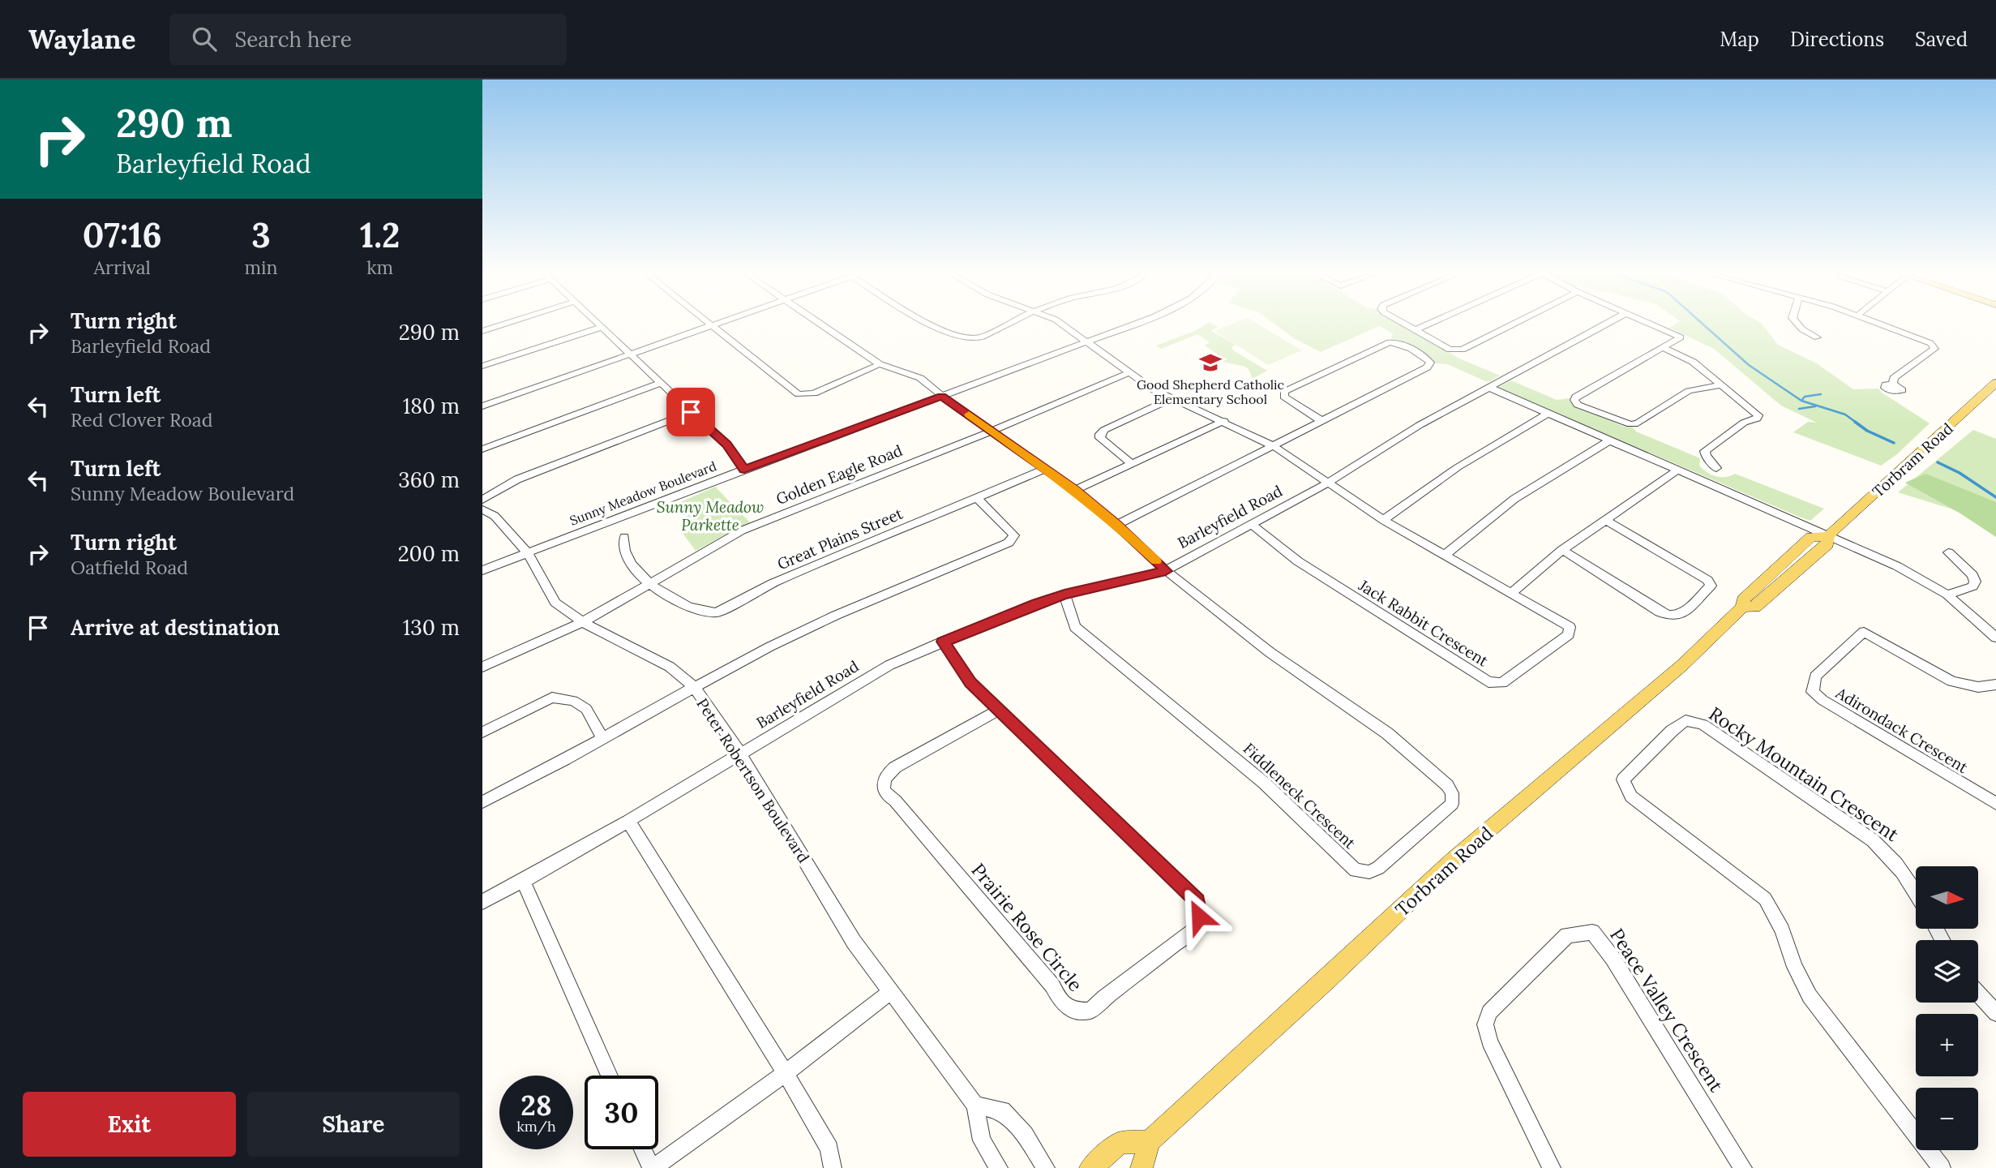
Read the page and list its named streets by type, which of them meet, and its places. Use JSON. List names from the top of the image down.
{
  "streets": {
    "main road": ["Torbram Road"],
    "street": [
      "Golden Eagle Road",
      "Sunny Meadow Boulevard",
      "Barleyfield Road",
      "Great Plains Street",
      "Jack Rabbit Crescent",
      "Adirondack Crescent",
      "Rocky Mountain Crescent",
      "Peter Robertson Boulevard",
      "Fiddleneck Crescent",
      "Prairie Rose Circle",
      "Peace Valley Crescent"
    ]
  },
  "crossings": [
    ["Golden Eagle Road", "Great Plains Street"],
    ["Golden Eagle Road", "Jack Rabbit Crescent"],
    ["Golden Eagle Road", "Peter Robertson Boulevard"],
    ["Sunny Meadow Boulevard", "Jack Rabbit Crescent"],
    ["Sunny Meadow Boulevard", "Peter Robertson Boulevard"],
    ["Barleyfield Road", "Jack Rabbit Crescent"],
    ["Barleyfield Road", "Peter Robertson Boulevard"],
    ["Barleyfield Road", "Fiddleneck Crescent"],
    ["Barleyfield Road", "Prairie Rose Circle"]
  ],
  "parks": ["Sunny Meadow Parkette"],
  "places": {
    "school or university": ["Good Shepherd Catholic Elementary School"]
  },
  "north": "right",
  "page": {
    "header": "Waylane",
    "search": "Search here",
    "nav": ["Map", "Directions", "Saved"],
    "turn": ["290 m", "Barleyfield Road"],
    "eta": [
      "07:16",
      "Arrival",
      "3",
      "min",
      "1.2",
      "km"
    ],
    "list": [
      {
        "name": "Turn right",
        "note": "Barleyfield Road",
        "value": "290 m"
      },
      {
        "name": "Turn left",
        "note": "Red Clover Road",
        "value": "180 m"
      },
      {
        "name": "Turn left",
        "note": "Sunny Meadow Boulevard",
        "value": "360 m"
      },
      {
        "name": "Turn right",
        "note": "Oatfield Road",
        "value": "200 m"
      },
      {
        "name": "Arrive at destination",
        "value": "130 m"
      }
    ],
    "map_buttons": ["+", "−"],
    "speed": "28 km/h",
    "limit": "30",
    "buttons": ["Exit", "Share"]
  }
}
